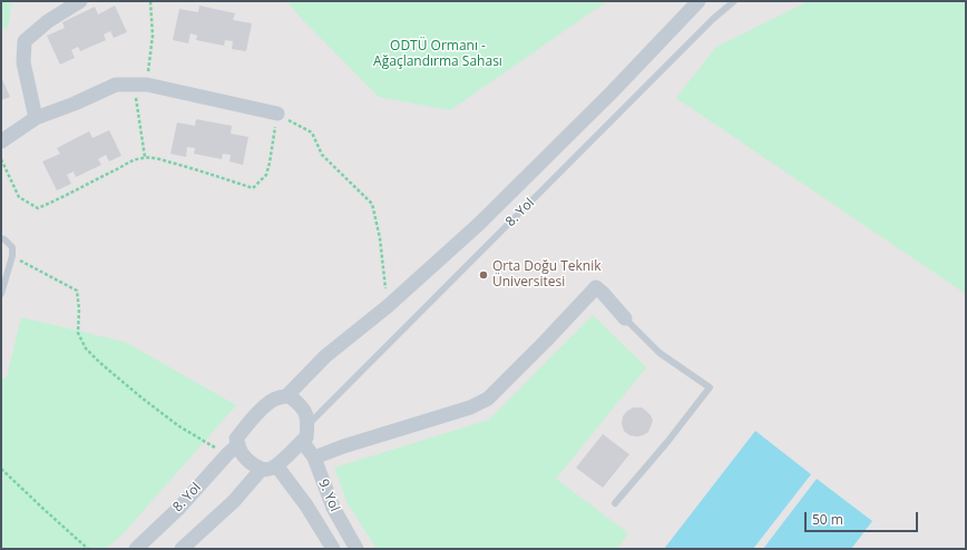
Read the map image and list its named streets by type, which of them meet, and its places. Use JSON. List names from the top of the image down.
{
  "streets": {
    "street": ["8. Yol", "9. Yol"]
  },
  "crossings": [
    ["8. Yol", "9. Yol"]
  ],
  "parks": ["ODTÜ Ormanı - Ağaçlandırma Sahası"],
  "places": ["Orta Doğu Teknik Üniversitesi"],
  "scale_bar": "50 m"
}
